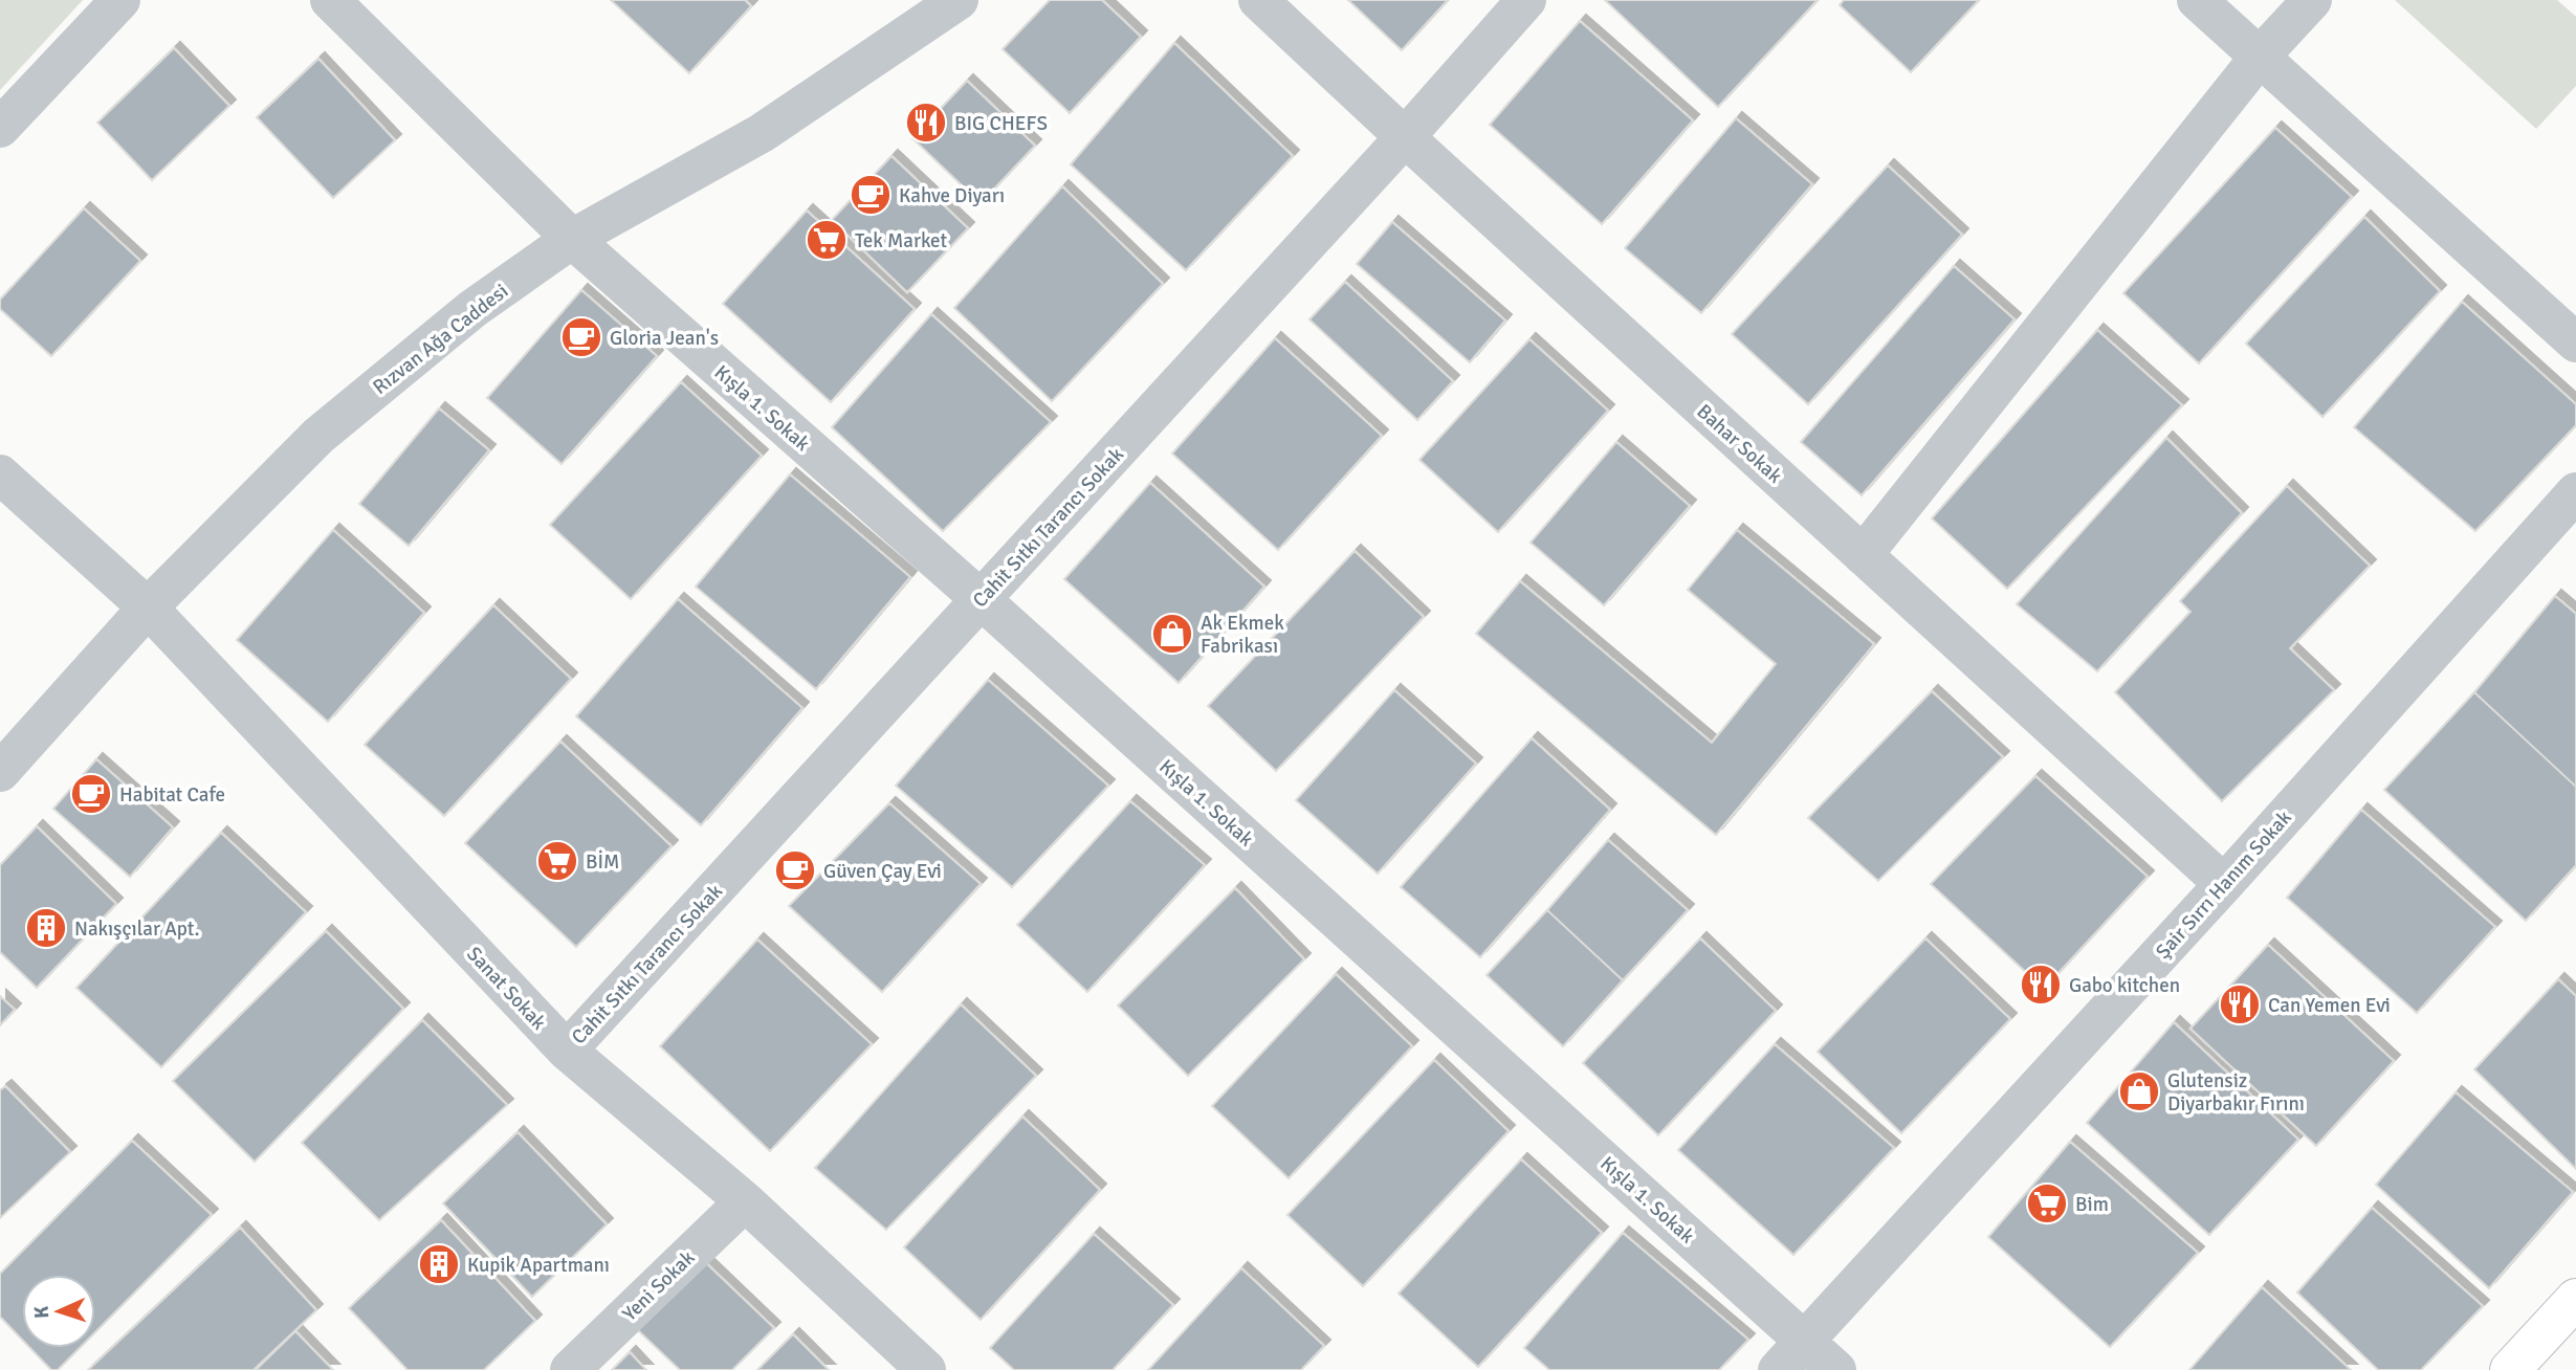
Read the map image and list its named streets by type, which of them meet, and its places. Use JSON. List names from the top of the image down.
{
  "streets": {
    "street": [
      "Rızvan Ağa Caddesi",
      "Kışla 1. Sokak",
      "Bahar Sokak",
      "Cahit Sıtkı Tarancı Sokak",
      "Şair Sırrı Hanım Sokak",
      "Sanat Sokak",
      "Yeni Sokak"
    ]
  },
  "crossings": [
    ["Rızvan Ağa Caddesi", "Kışla 1. Sokak"],
    ["Rızvan Ağa Caddesi", "Sanat Sokak"],
    ["Kışla 1. Sokak", "Cahit Sıtkı Tarancı Sokak"],
    ["Kışla 1. Sokak", "Şair Sırrı Hanım Sokak"],
    ["Bahar Sokak", "Cahit Sıtkı Tarancı Sokak"],
    ["Bahar Sokak", "Şair Sırrı Hanım Sokak"],
    ["Cahit Sıtkı Tarancı Sokak", "Sanat Sokak"],
    ["Sanat Sokak", "Yeni Sokak"]
  ],
  "places": {
    "restaurant": ["BIG CHEFS", "Gabo kitchen", "Can Yemen Evi"],
    "cafe": [
      "Kahve Diyarı",
      "Gloria Jean's",
      "Habitat Cafe",
      "Güven Çay Evi"
    ],
    "supermarket": ["Tek Market", "BİM", "Bim"],
    "shop": ["Ak Ekmek Fabrikası", "Glutensiz Diyarbakır Fırını"],
    "building": ["Nakışçılar Apt.", "Kupik Apartmanı"]
  },
  "north": "left"
}
